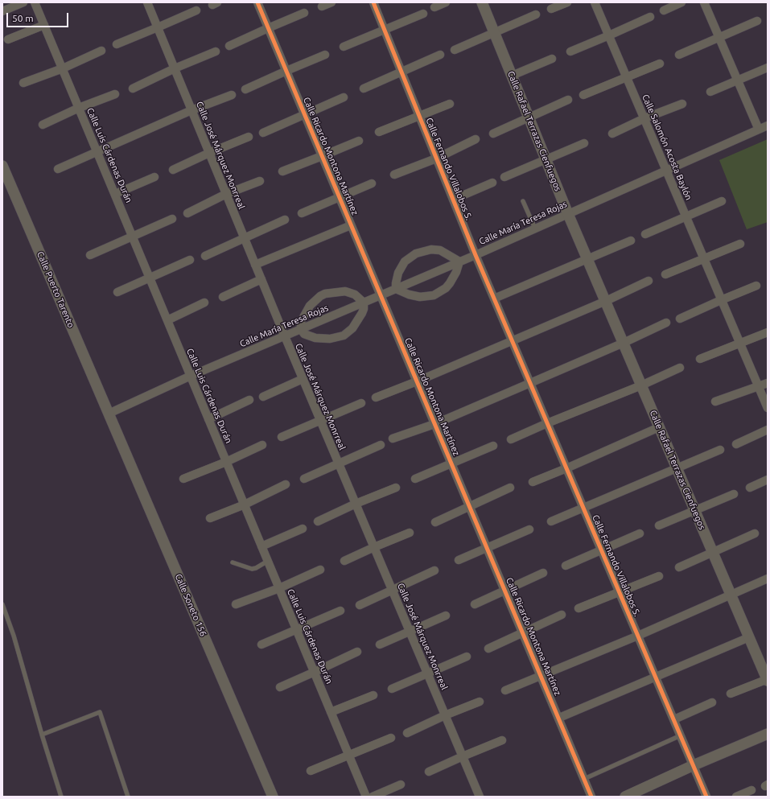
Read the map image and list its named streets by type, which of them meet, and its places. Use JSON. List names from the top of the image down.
{
  "streets": {
    "street": [
      "Calle Rafael Terrazas Cienfuegos",
      "Calle Salomón Acosta Baylón",
      "Calle Luis Cárdenas Durán",
      "Calle José Márquez Monrreal",
      "Calle Ricardo Montona Martínez",
      "Calle Fernando Villalobos S.",
      "Calle María Teresa Rojas",
      "Calle Puerto Tarento",
      "Calle Soneto 156"
    ]
  },
  "crossings": [
    ["Calle Rafael Terrazas Cienfuegos", "Calle María Teresa Rojas"],
    ["Calle Salomón Acosta Baylón", "Calle María Teresa Rojas"],
    ["Calle Luis Cárdenas Durán", "Calle María Teresa Rojas"],
    ["Calle José Márquez Monrreal", "Calle María Teresa Rojas"],
    ["Calle Ricardo Montona Martínez", "Calle María Teresa Rojas"],
    ["Calle Fernando Villalobos S.", "Calle María Teresa Rojas"],
    ["Calle María Teresa Rojas", "Calle Puerto Tarento"],
    ["Calle María Teresa Rojas", "Calle Soneto 156"],
    ["Calle Puerto Tarento", "Calle Soneto 156"]
  ],
  "scale_bar": "50 m"
}
